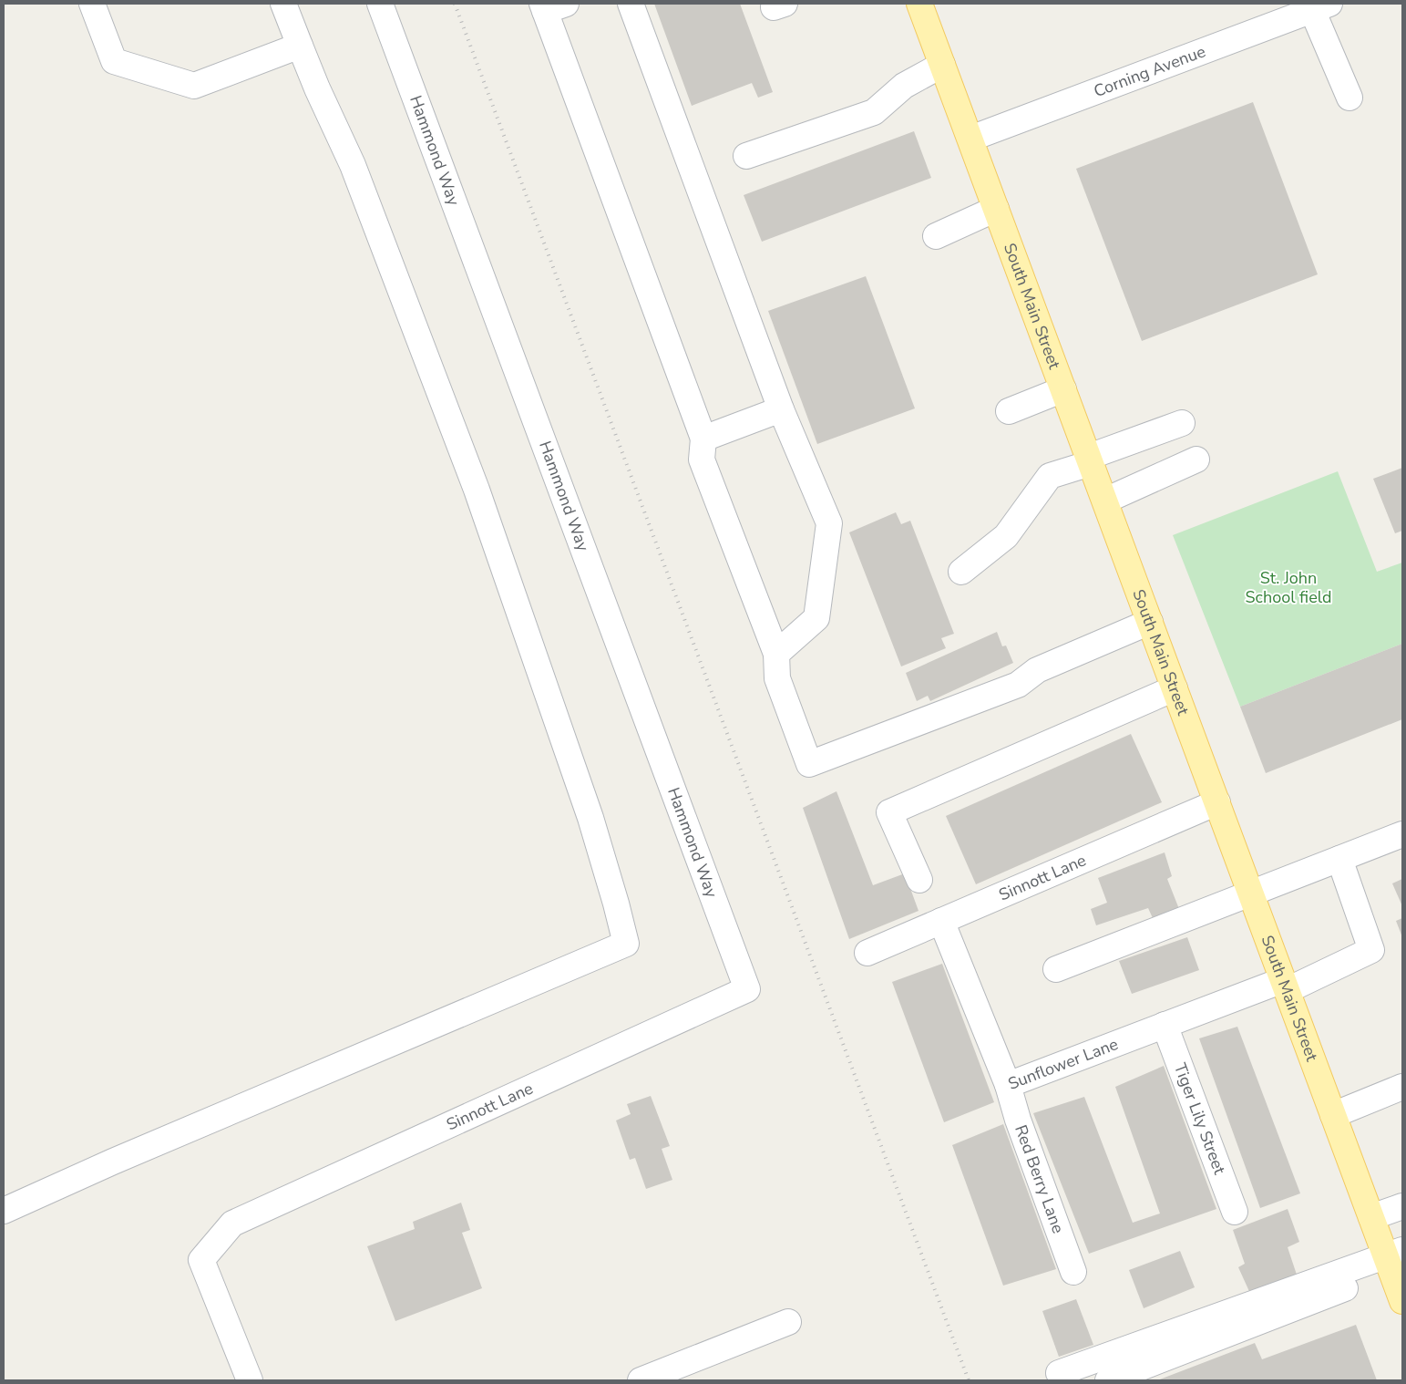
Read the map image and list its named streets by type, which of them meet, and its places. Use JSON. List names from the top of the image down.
{
  "streets": {
    "main road": ["South Main Street"],
    "street": [
      "Corning Avenue",
      "Hammond Way",
      "Sinnott Lane",
      "Sunflower Lane",
      "Tiger Lily Street",
      "Red Berry Lane"
    ]
  },
  "crossings": [
    ["Corning Avenue", "South Main Street"],
    ["Hammond Way", "Sinnott Lane"],
    ["South Main Street", "Sinnott Lane"],
    ["South Main Street", "Sunflower Lane"],
    ["Sinnott Lane", "Sunflower Lane"],
    ["Sunflower Lane", "Tiger Lily Street"],
    ["Sunflower Lane", "Red Berry Lane"]
  ],
  "parks": ["St. John School field"]
}
